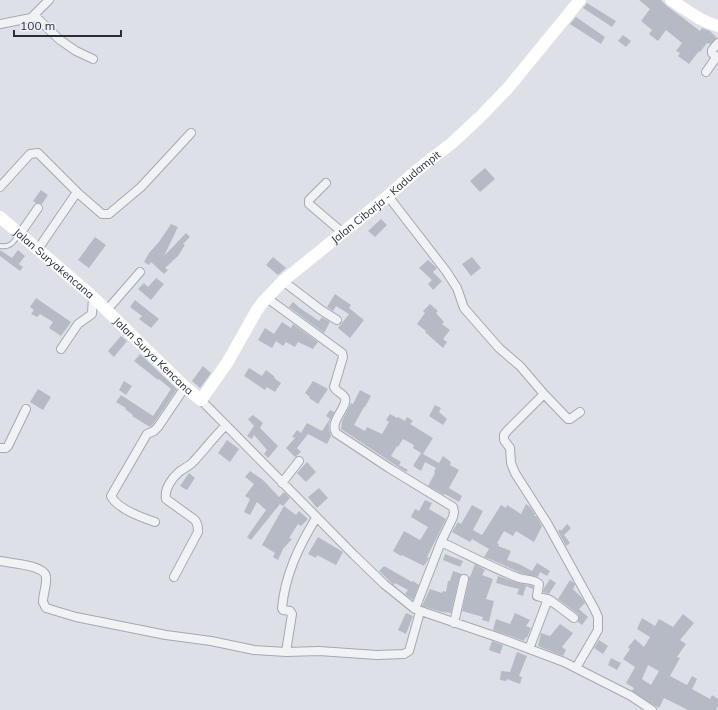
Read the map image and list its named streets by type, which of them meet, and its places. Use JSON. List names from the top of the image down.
{
  "streets": {
    "street": ["Jalan Cibarja - Kadudampit", "Jalan Suryakencana", "Jalan Surya Kencana"]
  },
  "crossings": [
    ["Jalan Cibarja - Kadudampit", "Jalan Surya Kencana"],
    ["Jalan Suryakencana", "Jalan Surya Kencana"]
  ],
  "scale_bar": "100 m"
}
